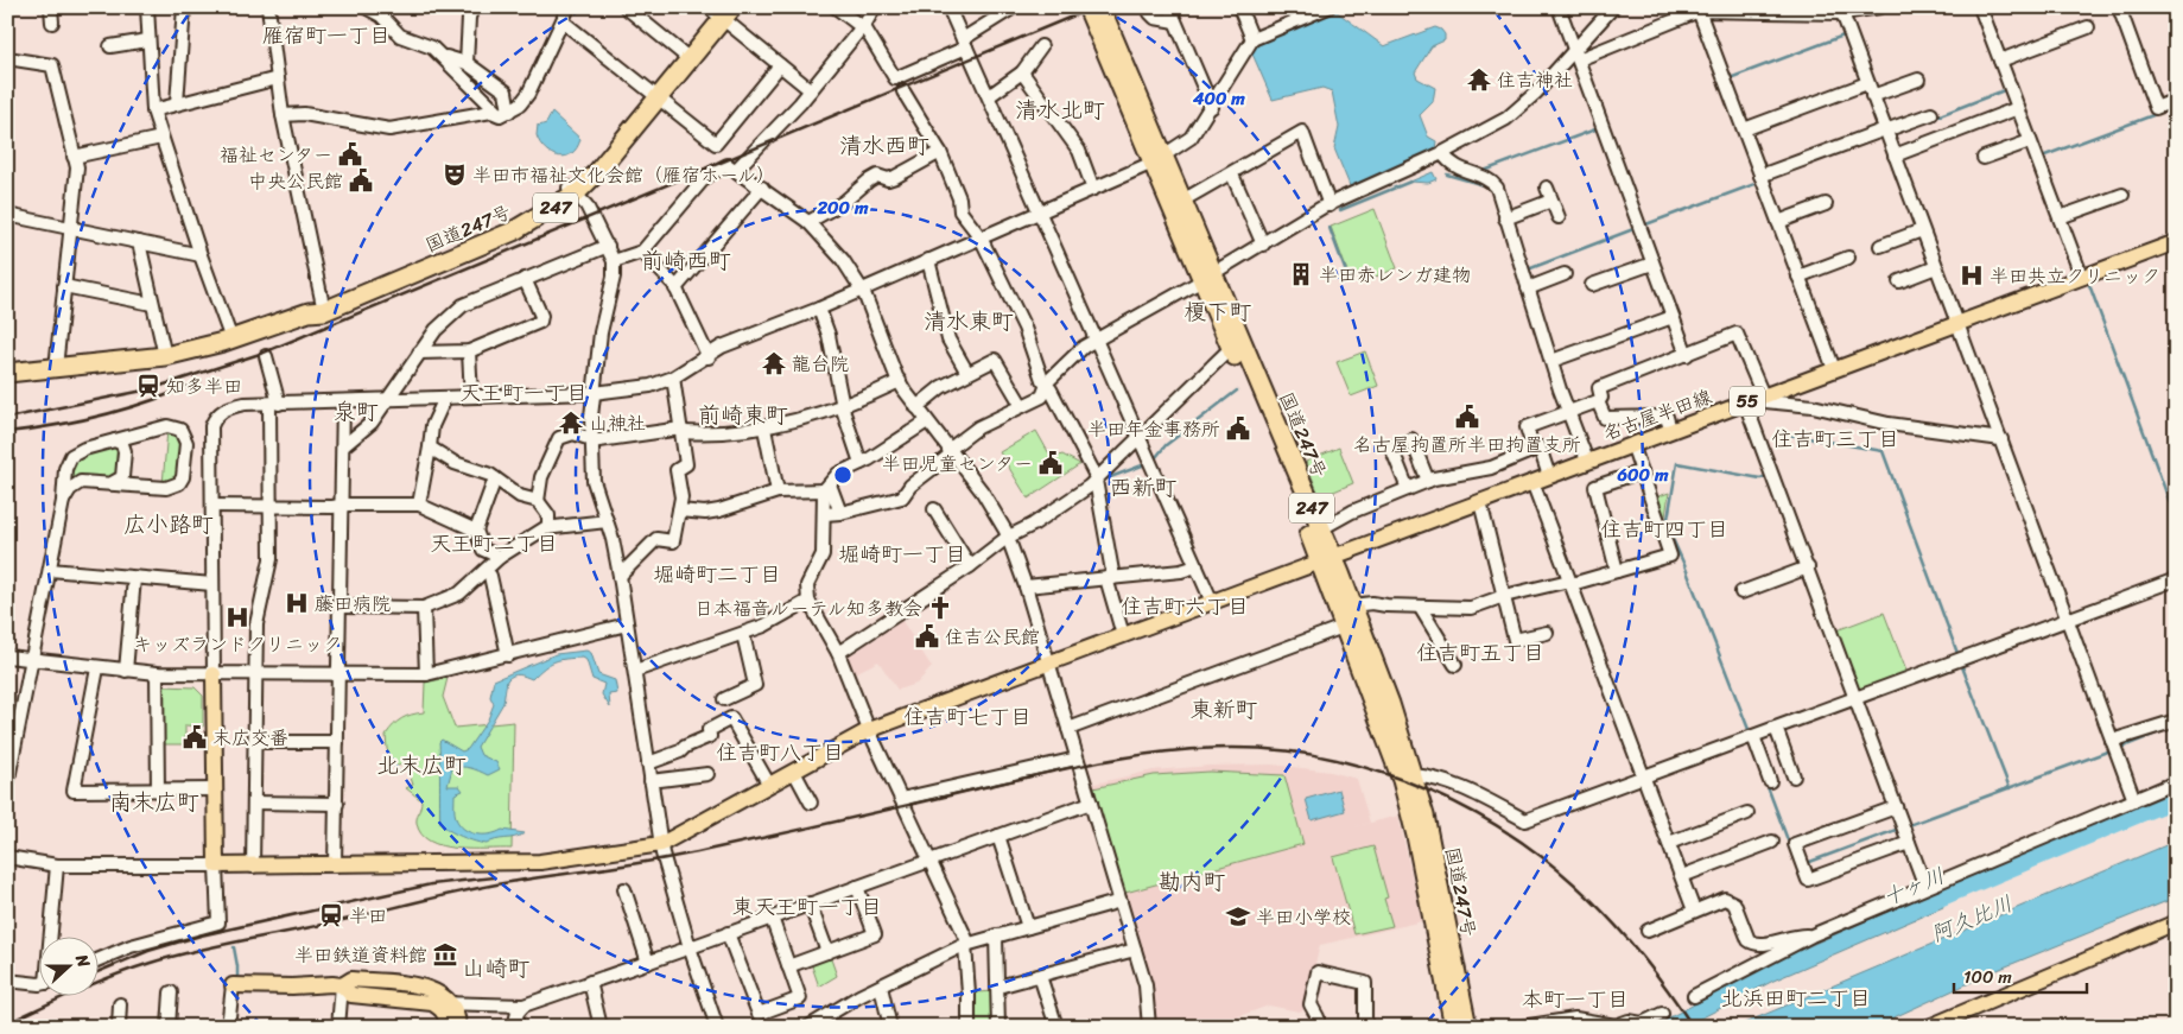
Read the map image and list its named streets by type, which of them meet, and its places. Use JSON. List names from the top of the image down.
{
  "streets": {
    "highway": ["247", "国道247号"],
    "main road": ["55", "名古屋半田線"]
  },
  "crossings": [
    ["国道247号", "名古屋半田線"]
  ],
  "districts": [
    "雁宿町一丁目",
    "清水北町",
    "清水西町",
    "前崎西町",
    "榎下町",
    "清水東町",
    "天王町一丁目",
    "泉町",
    "前崎東町",
    "住吉町三丁目",
    "西新町",
    "広小路町",
    "住吉町四丁目",
    "天王町二丁目",
    "堀崎町一丁目",
    "堀崎町二丁目",
    "住吉町六丁目",
    "住吉町五丁目",
    "東新町",
    "住吉町七丁目",
    "住吉町八丁目",
    "北末広町",
    "南末広町",
    "勘内町",
    "東天王町一丁目",
    "山崎町",
    "北浜田町二丁目",
    "本町一丁目"
  ],
  "water": ["十ヶ川", "阿久比川"],
  "places": {
    "temple": ["住吉神社", "龍台院", "山神社"],
    "public building": [
      "福祉センター",
      "中央公民館",
      "名古屋拘置所半田拘置支所",
      "半田年金事務所",
      "半田児童センター",
      "住吉公民館",
      "末広交番"
    ],
    "theatre": ["半田市福祉文化会館（雁宿ホール）"],
    "building": ["半田赤レンガ建物"],
    "hospital": ["半田共立クリニック", "藤田病院", "キッズランドクリニック"],
    "station": ["知多半田", "半田"],
    "church": ["日本福音ルーテル知多教会"],
    "school or university": ["半田小学校"],
    "museum": ["半田鉄道資料館"]
  },
  "scale_bar": "100 m",
  "north": "right",
  "rings": ["400 m", "200 m", "600 m"]
}
